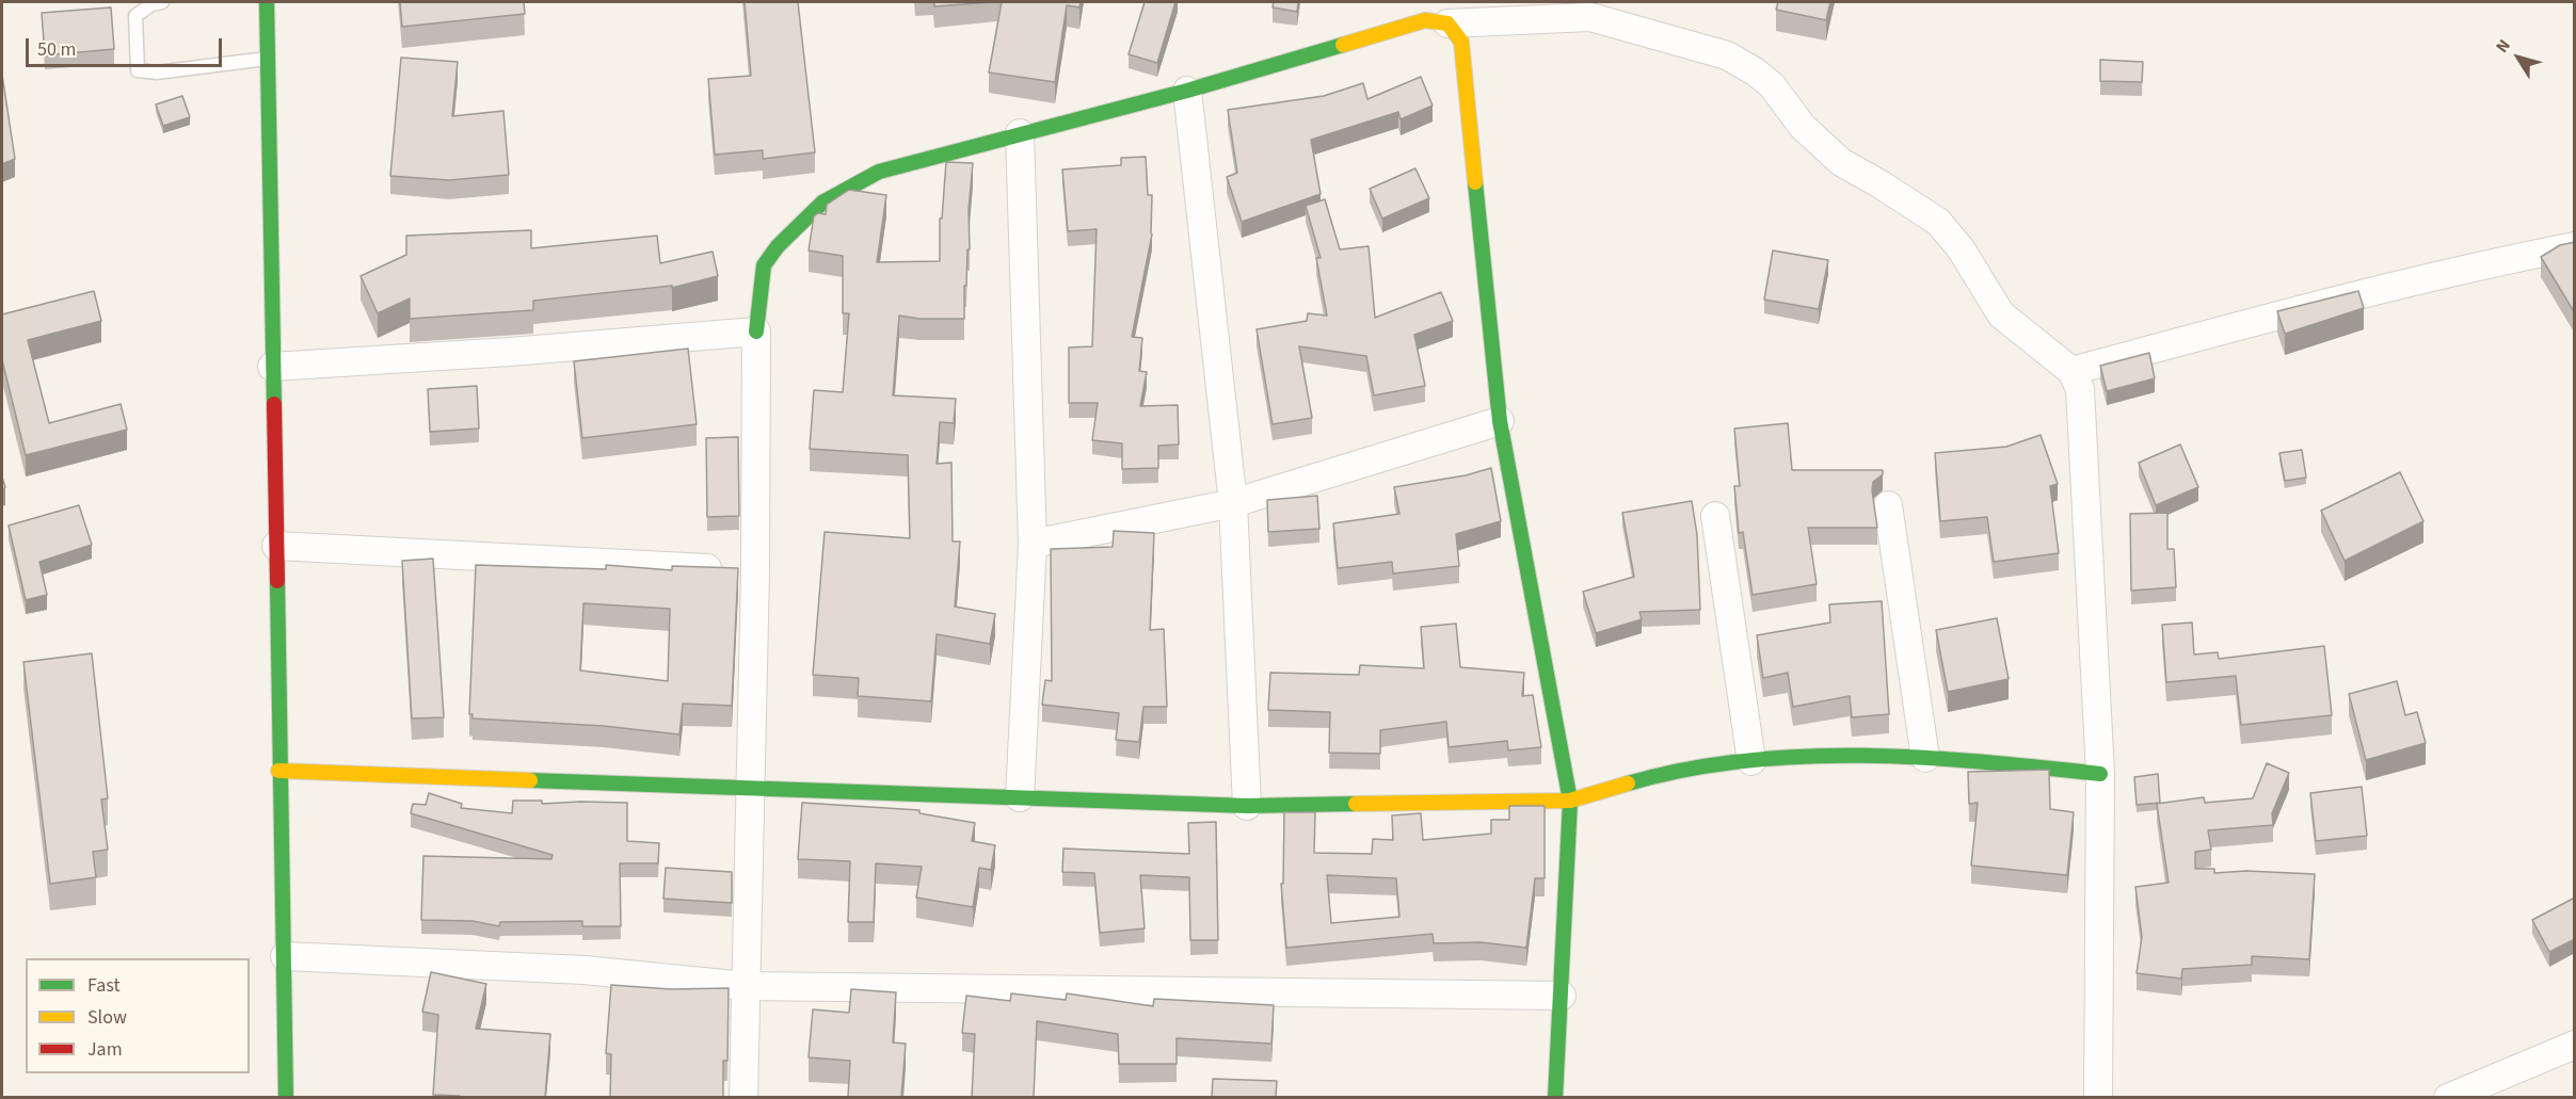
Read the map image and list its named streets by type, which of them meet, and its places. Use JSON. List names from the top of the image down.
{
  "legend": ["Fast", "Slow", "Jam"],
  "scale_bar": "50 m",
  "north": "top left"
}
